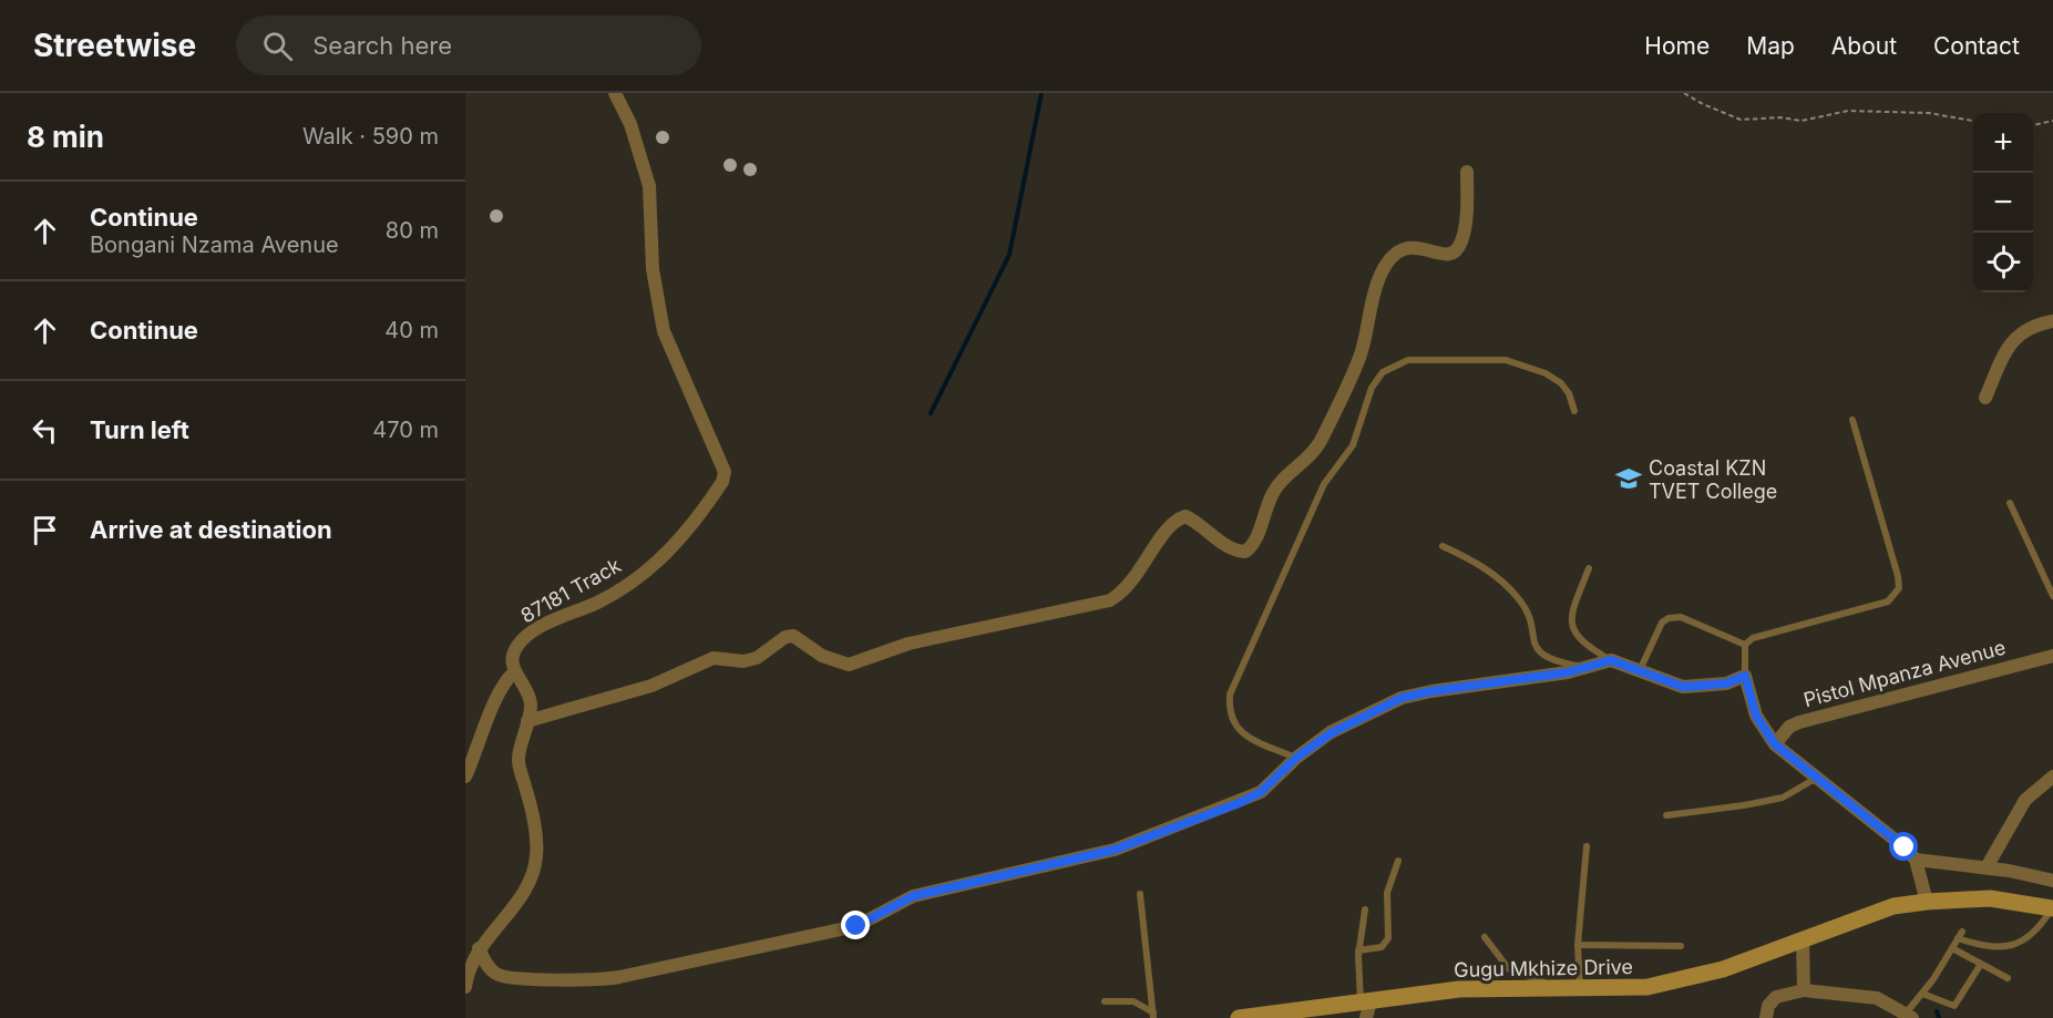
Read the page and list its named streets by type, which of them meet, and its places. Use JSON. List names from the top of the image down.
{
  "streets": {
    "street": ["87181 Track", "Pistol Mpanza Avenue", "Gugu Mkhize Drive"]
  },
  "places": {
    "school or university": ["Coastal KZN TVET College"]
  },
  "page": {
    "header": "Streetwise",
    "search": "Search here",
    "nav": [
      "Home",
      "Map",
      "About",
      "Contact"
    ],
    "heading": ["8 min", "Walk · 590 m"],
    "map_buttons": ["+", "−"],
    "list": [
      ["Continue", "Bongani Nzama Avenue", "80 m"],
      ["Continue", "40 m"],
      ["Turn left", "470 m"],
      "Arrive at destination"
    ]
  }
}
